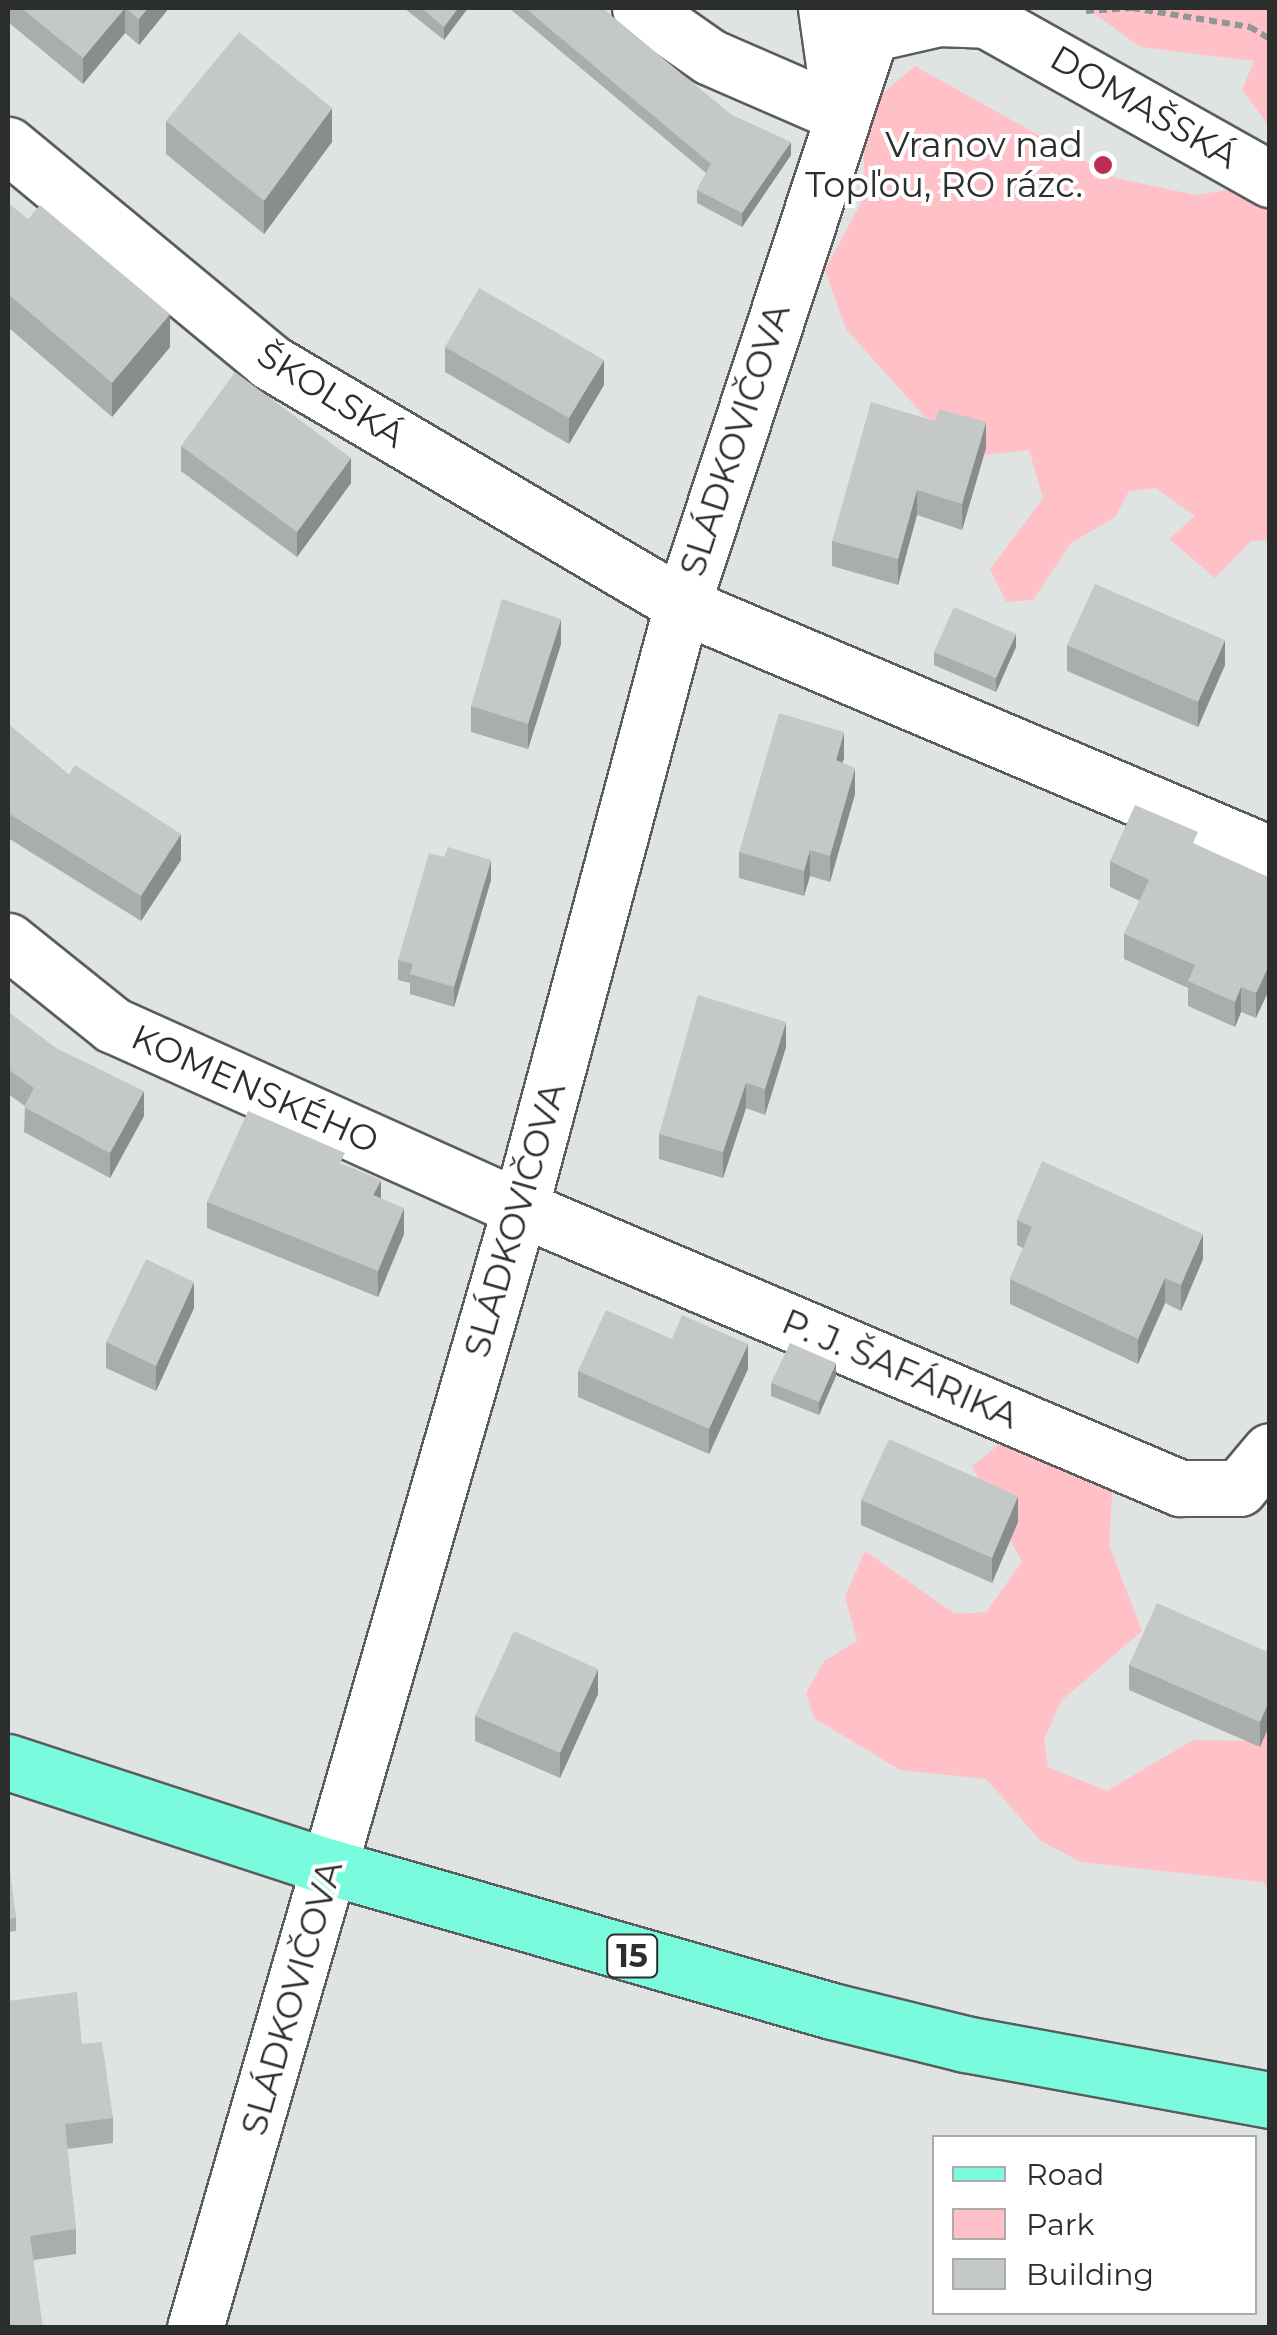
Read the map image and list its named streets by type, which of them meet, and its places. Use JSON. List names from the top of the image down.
{
  "streets": {
    "main road": ["15"],
    "street": [
      "DOMAŠSKÁ",
      "ŠKOLSKÁ",
      "SLÁDKOVIČOVA",
      "KOMENSKÉHO",
      "P. J. ŠAFÁRIKA"
    ]
  },
  "crossings": [
    ["ŠKOLSKÁ", "SLÁDKOVIČOVA"],
    ["SLÁDKOVIČOVA", "KOMENSKÉHO"],
    ["SLÁDKOVIČOVA", "P. J. ŠAFÁRIKA"],
    ["SLÁDKOVIČOVA", "15"],
    ["KOMENSKÉHO", "P. J. ŠAFÁRIKA"]
  ],
  "places": ["Vranov nad Topľou, RO rázc."],
  "legend": ["Road", "Park", "Building"]
}
